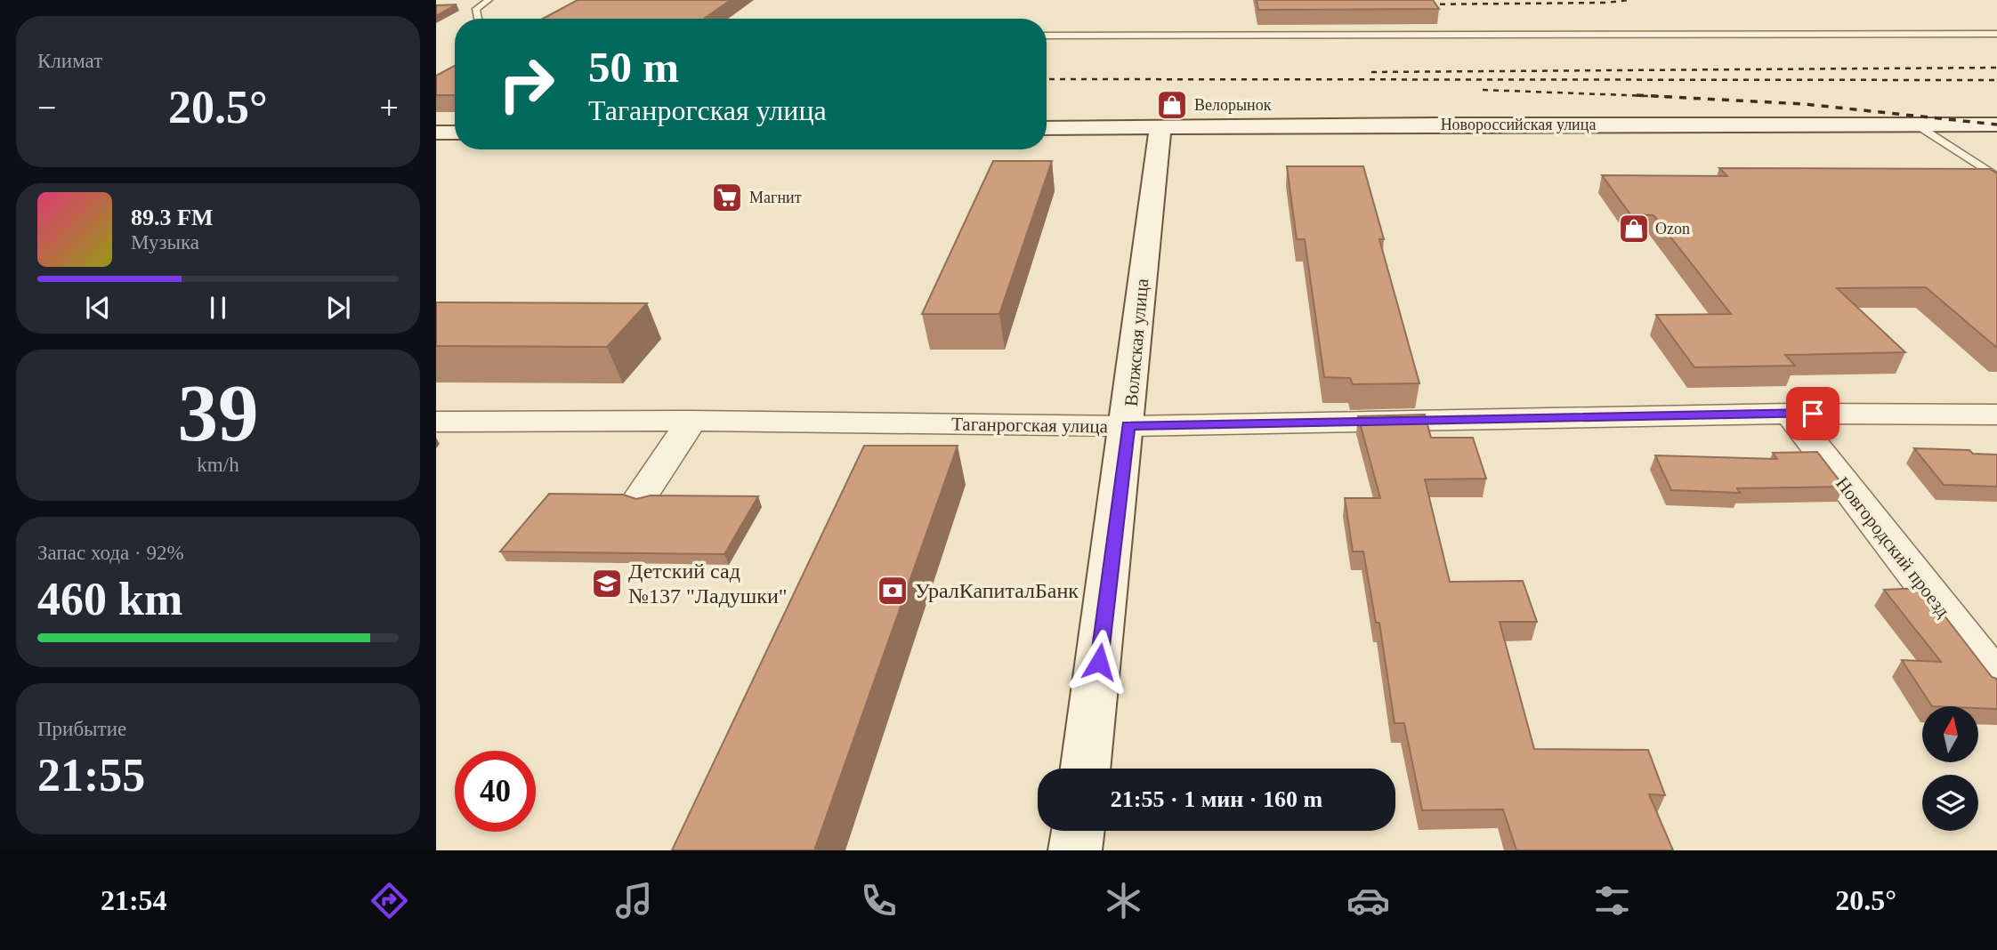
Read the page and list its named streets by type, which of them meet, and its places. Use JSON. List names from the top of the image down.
{
  "streets": {
    "main road": ["Новороссийская улица", "Волжская улица"],
    "street": ["Таганрогская улица", "Новгородский проезд"]
  },
  "crossings": [
    ["Новороссийская улица", "Волжская улица"],
    ["Волжская улица", "Таганрогская улица"],
    ["Таганрогская улица", "Новгородский проезд"]
  ],
  "places": {
    "shop": ["Велорынок", "Ozon"],
    "supermarket": ["Магнит"],
    "school or university": ["Детский сад №137 \"Ладушки\""],
    "bank": ["УралКапиталБанк"]
  },
  "north": "top",
  "page": {
    "tile": [
      "Климат",
      ["39", "km/h"],
      ["Запас хода · 92%", "460 km"],
      ["Прибытие", "21:55"]
    ],
    "turn": ["50 m", "Таганрогская улица"],
    "heat": ["−", "20.5°", "+"],
    "song": ["89.3 FM", "Музыка"],
    "limit": "40",
    "trip": "21:55 · 1 мин · 160 m",
    "tabs": ["21:54", "20.5°"]
  }
}
